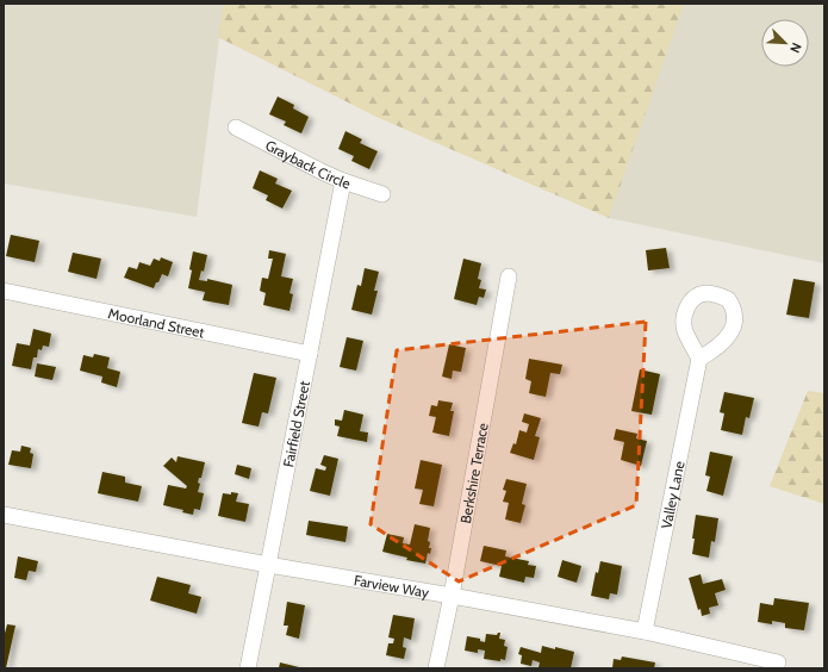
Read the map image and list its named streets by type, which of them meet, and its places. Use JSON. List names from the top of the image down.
{
  "streets": {
    "street": [
      "Grayback Circle",
      "Moorland Street",
      "Fairfield Street",
      "Berkshire Terrace",
      "Valley Lane",
      "Farview Way"
    ]
  },
  "crossings": [
    ["Grayback Circle", "Fairfield Street"],
    ["Moorland Street", "Fairfield Street"],
    ["Fairfield Street", "Farview Way"],
    ["Berkshire Terrace", "Farview Way"],
    ["Valley Lane", "Farview Way"]
  ],
  "north": "bottom right"
}
